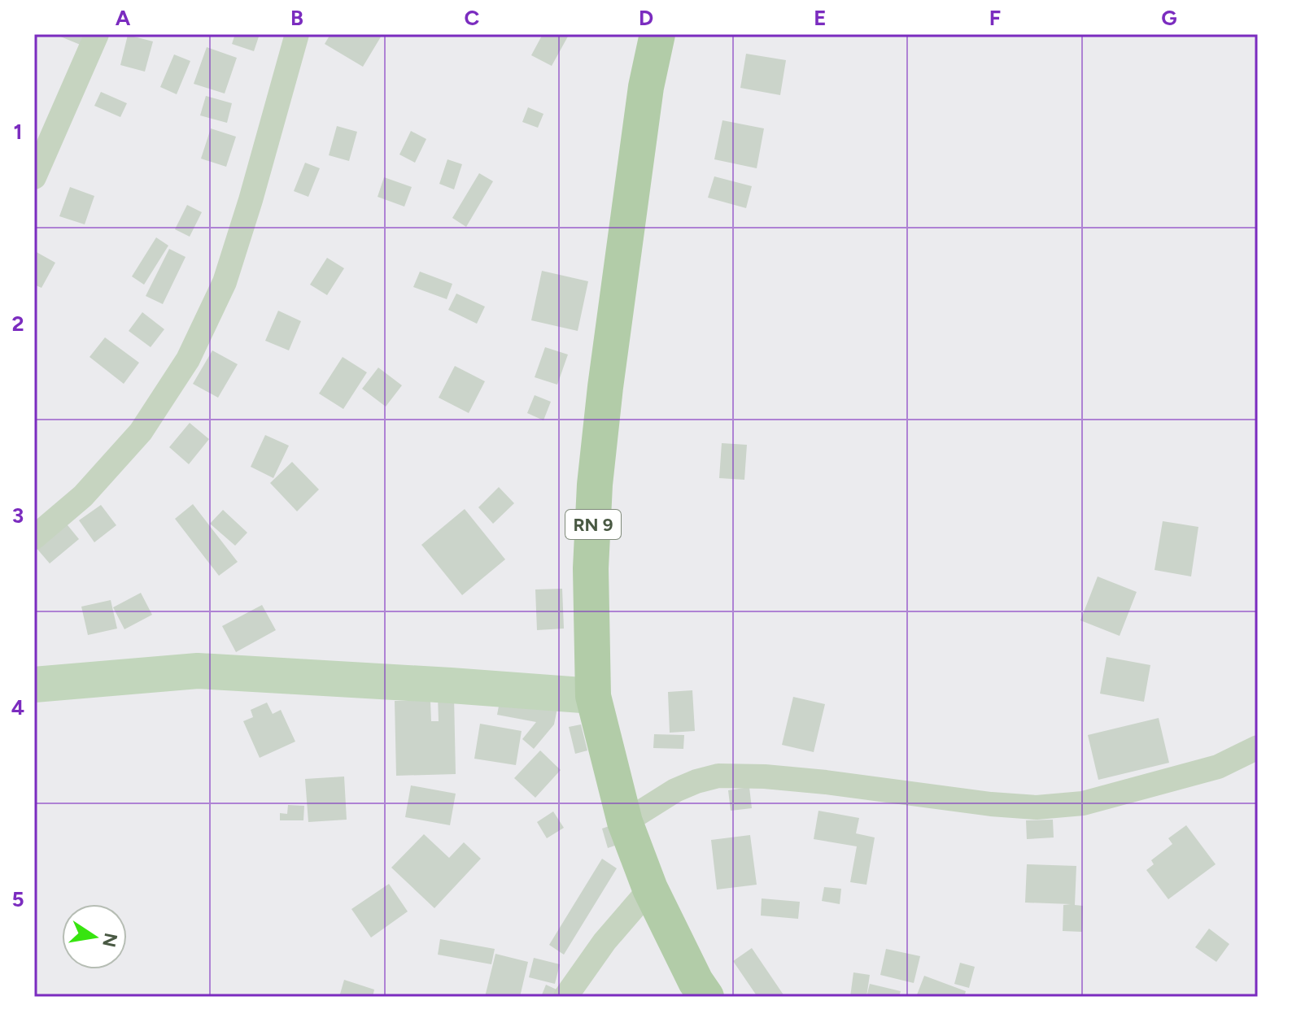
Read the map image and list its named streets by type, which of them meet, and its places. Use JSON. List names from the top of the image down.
{
  "streets": {
    "main road": ["RN 9"]
  },
  "north": "right",
  "grid": {
    "columns": [
      "A",
      "B",
      "C",
      "D",
      "E",
      "F",
      "G"
    ],
    "rows": [
      "1",
      "2",
      "3",
      "4",
      "5"
    ]
  }
}
